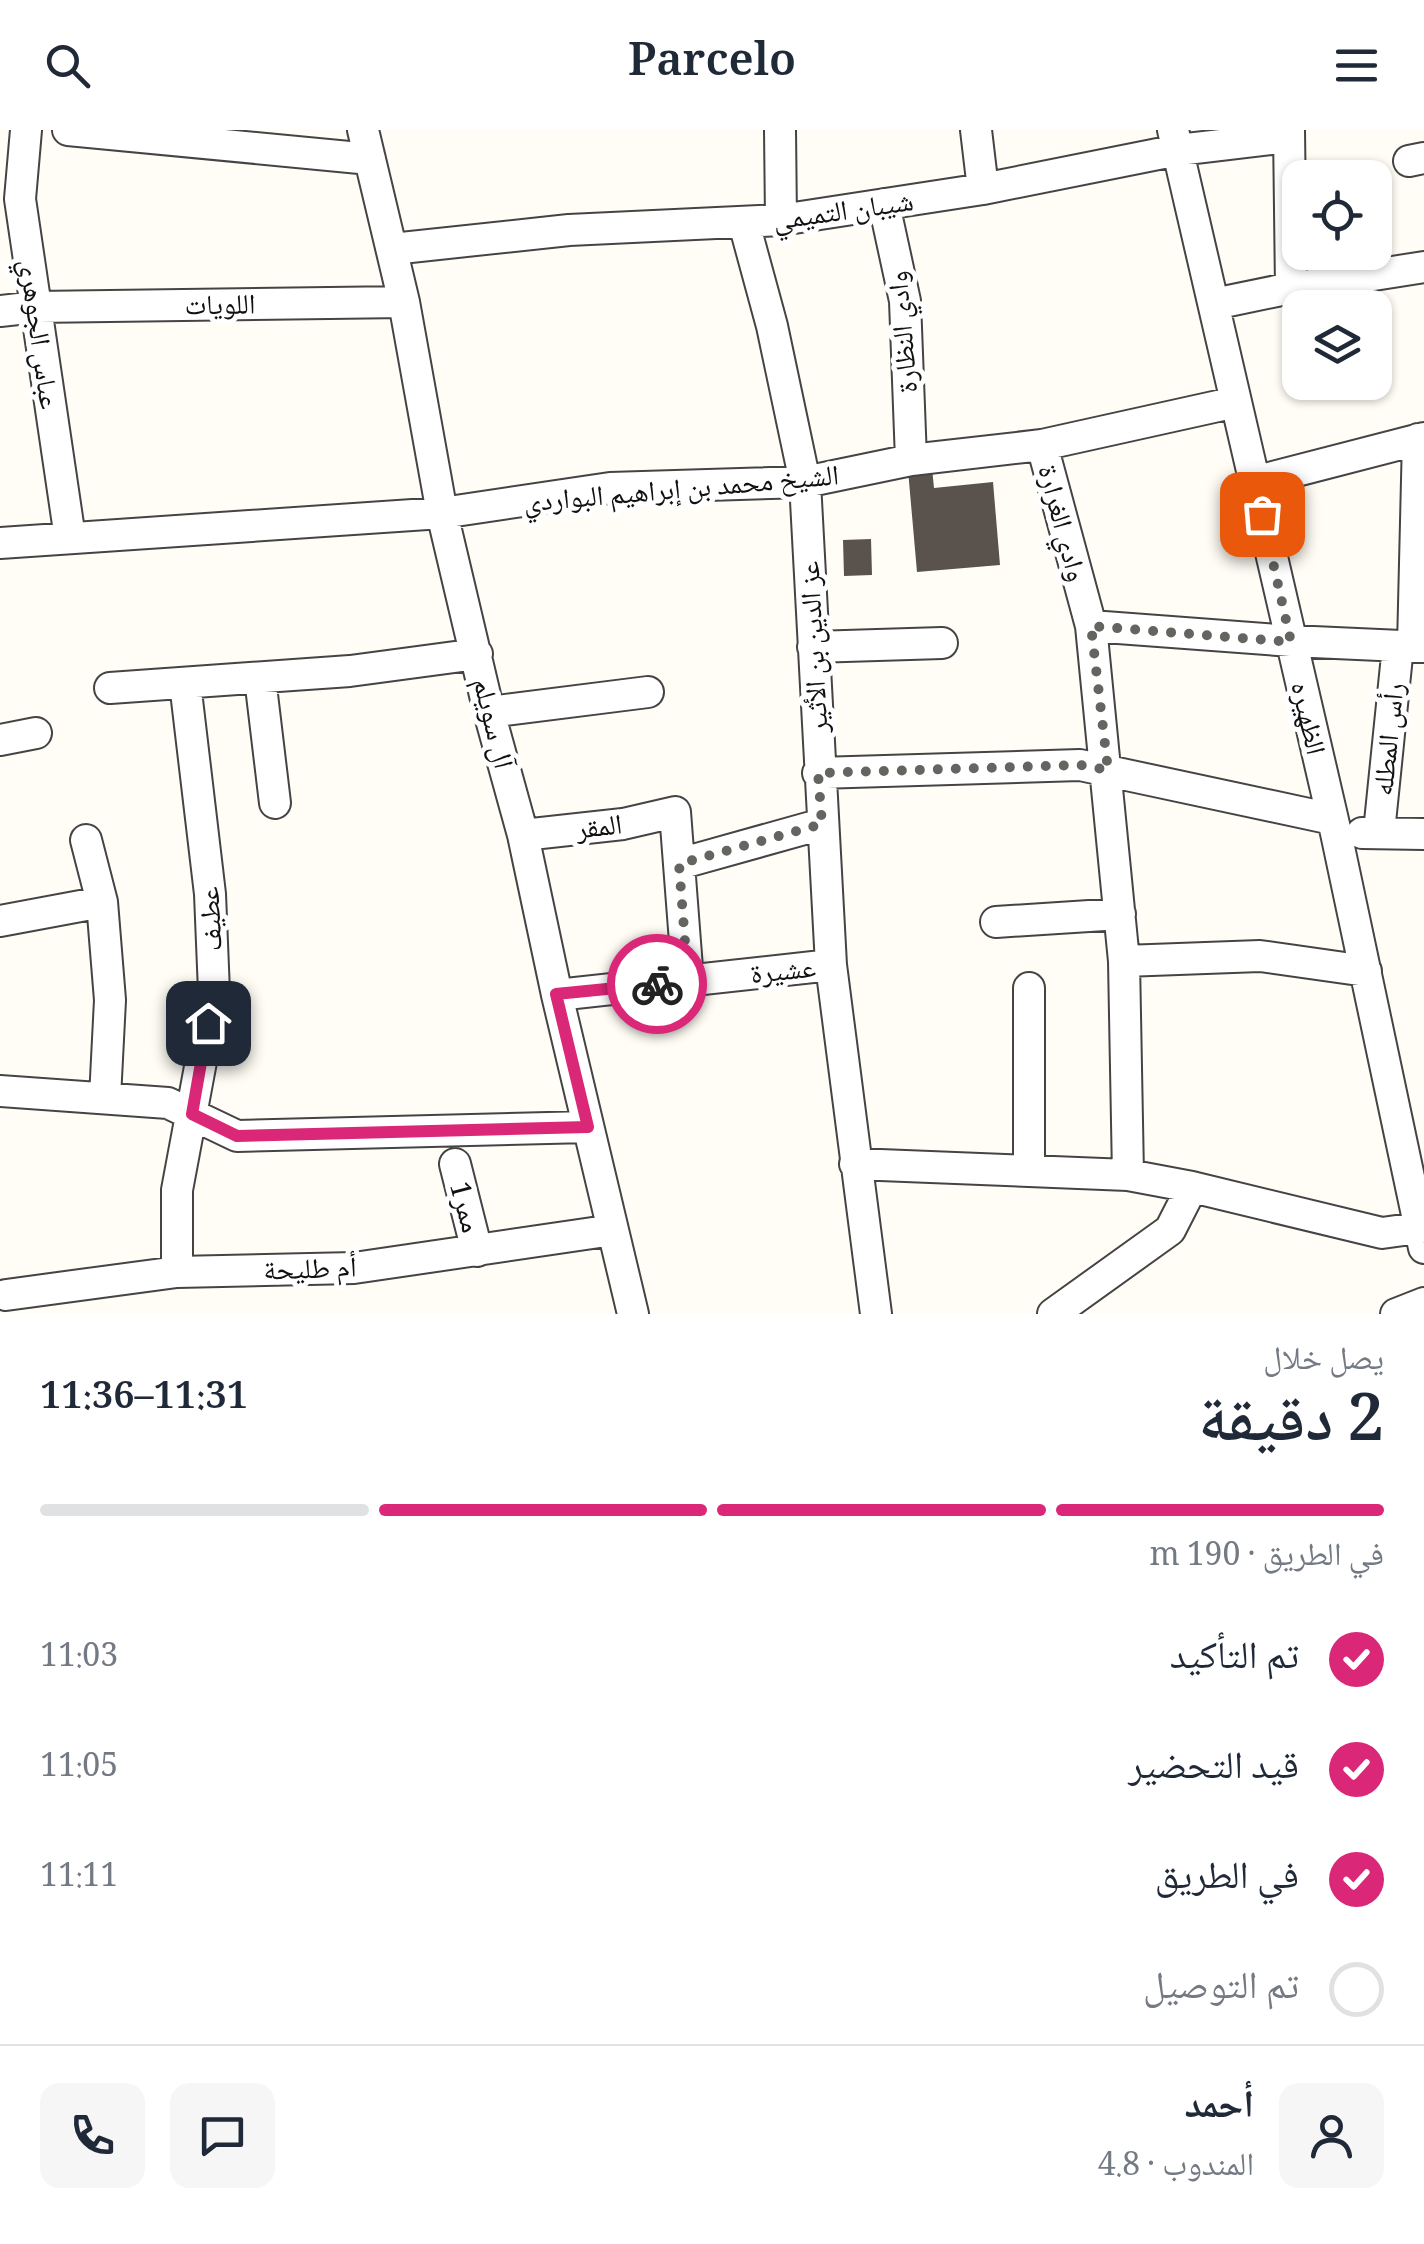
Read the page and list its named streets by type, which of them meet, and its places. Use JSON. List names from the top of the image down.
{
  "streets": {
    "street": [
      "شيبان التميمي",
      "اللويات",
      "وادي النظارة",
      "عباس الجوهري",
      "الشيخ محمد بن إبراهيم البواردي",
      "وادي الغرارة",
      "عز الدين بن الأثير",
      "الظهيره",
      "آل سويلم",
      "رأس المطله",
      "المقر",
      "عطيف",
      "عشيرة",
      "ممر1",
      "أم طليحة"
    ]
  },
  "crossings": [
    ["شيبان التميمي", "وادي النظارة"],
    ["شيبان التميمي", "عز الدين بن الأثير"],
    ["شيبان التميمي", "الظهيره"],
    ["شيبان التميمي", "آل سويلم"],
    ["اللويات", "عباس الجوهري"],
    ["اللويات", "آل سويلم"],
    ["وادي النظارة", "الشيخ محمد بن إبراهيم البواردي"],
    ["عباس الجوهري", "الشيخ محمد بن إبراهيم البواردي"],
    ["الشيخ محمد بن إبراهيم البواردي", "وادي الغرارة"],
    ["الشيخ محمد بن إبراهيم البواردي", "عز الدين بن الأثير"],
    ["الشيخ محمد بن إبراهيم البواردي", "الظهيره"],
    ["الشيخ محمد بن إبراهيم البواردي", "آل سويلم"],
    ["عز الدين بن الأثير", "عشيرة"],
    ["آل سويلم", "المقر"],
    ["آل سويلم", "عشيرة"],
    ["آل سويلم", "أم طليحة"],
    ["عطيف", "أم طليحة"],
    ["ممر1", "أم طليحة"]
  ],
  "page": {
    "header": "Parcelo",
    "heading": ["2 دقيقة", "يصل خلال", "11:31–11:36"],
    "panel": ["أحمد", "المندوب · 4.8"],
    "bar": "في الطريق · 190 m",
    "list": [
      ["تم التأكيد", "11:03"],
      ["قيد التحضير", "11:05"],
      ["في الطريق", "11:11"],
      "تم التوصيل"
    ]
  }
}
